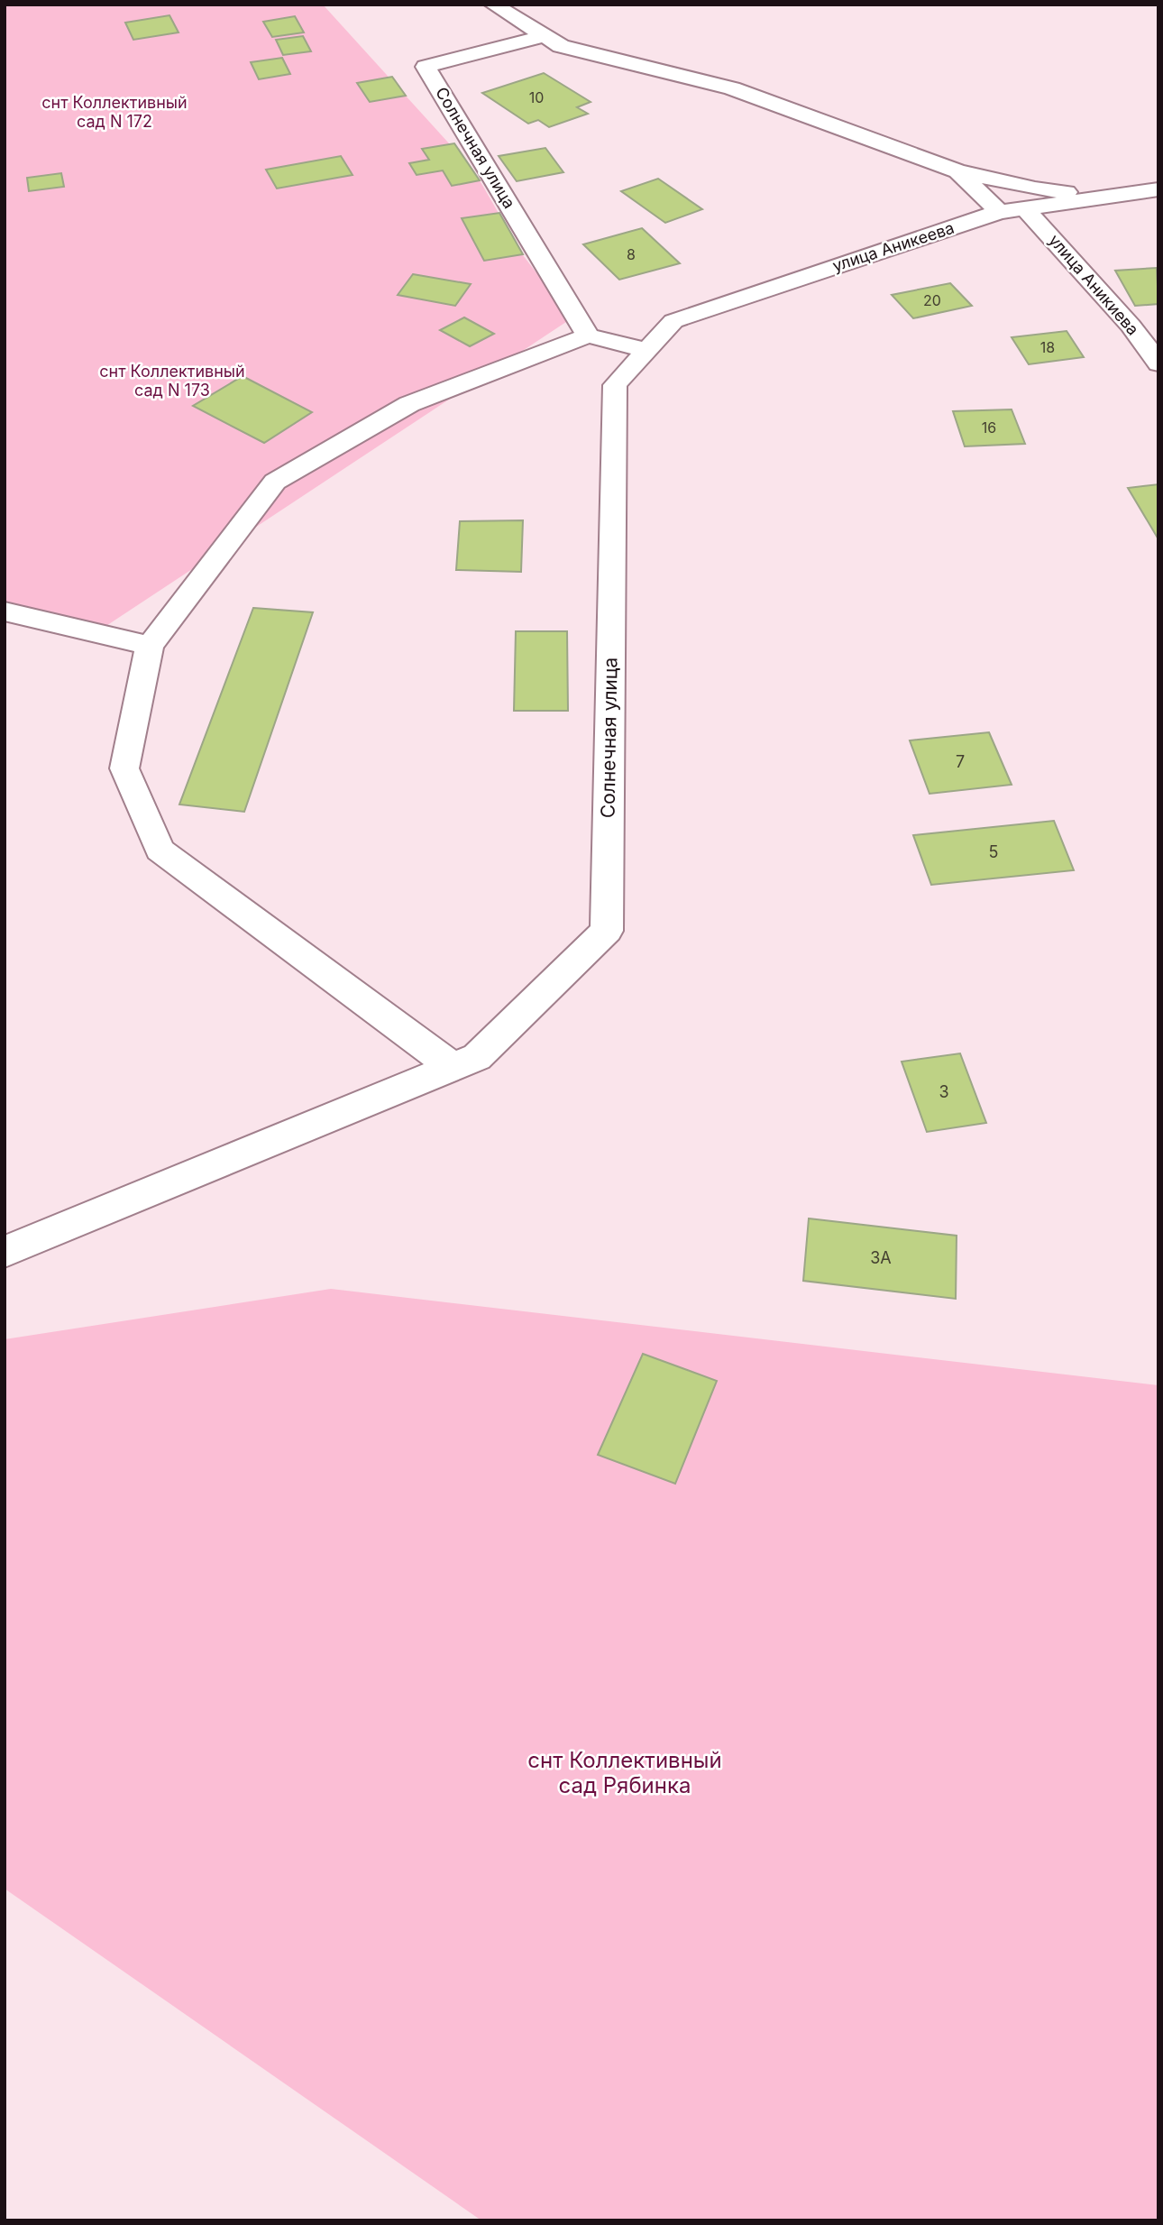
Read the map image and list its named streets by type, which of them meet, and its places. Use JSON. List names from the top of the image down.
{
  "streets": {
    "street": ["Солнечная улица", "улица Аникеева", "улица Аникиева"]
  },
  "crossings": [
    ["Солнечная улица", "улица Аникеева"],
    ["улица Аникеева", "улица Аникиева"]
  ],
  "parks": ["снт Коллективный сад N 172", "снт Коллективный сад N 173", "снт Коллективный сад Рябинка"],
  "house_numbers": [
    "10",
    "8",
    "20",
    "18",
    "16",
    "7",
    "5",
    "3",
    "3А"
  ]
}
